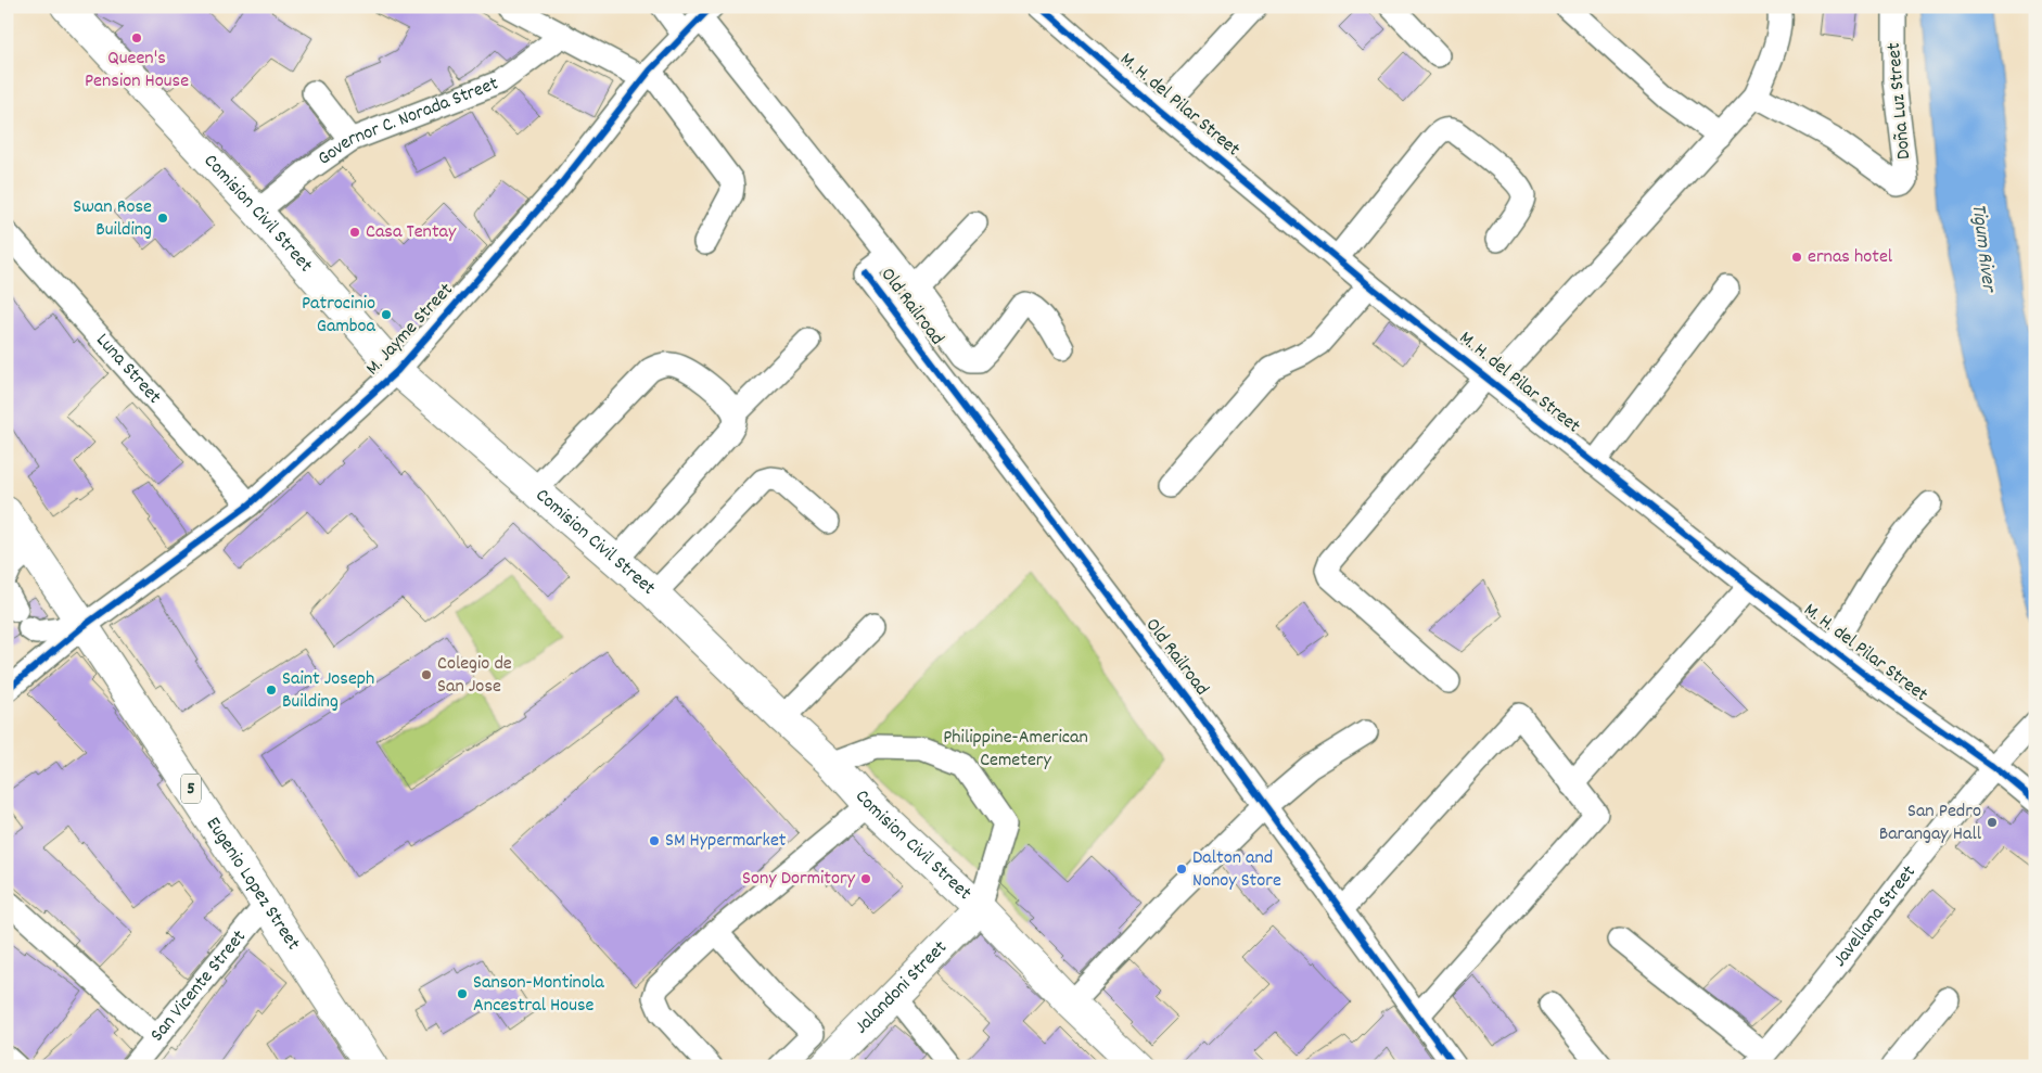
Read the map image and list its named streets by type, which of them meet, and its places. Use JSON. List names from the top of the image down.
{
  "streets": {
    "main road": [
      "Comision Civil Street",
      "5",
      "Eugenio Lopez Street",
      "Jalandoni Street"
    ],
    "street": [
      "Doña Luz Street",
      "M. H. del Pilar Street",
      "Governor C. Norada Street",
      "Old Railroad",
      "M. Jayme Street",
      "Luna Street",
      "Javellana Street",
      "San Vicente Street"
    ]
  },
  "crossings": [
    ["M. H. del Pilar Street", "Javellana Street"],
    ["Governor C. Norada Street", "Comision Civil Street"],
    ["Comision Civil Street", "M. Jayme Street"],
    ["Comision Civil Street", "Jalandoni Street"],
    ["M. Jayme Street", "Luna Street"],
    ["M. Jayme Street", "Eugenio Lopez Street"],
    ["Eugenio Lopez Street", "San Vicente Street"]
  ],
  "water": ["Tigum River"],
  "parks": ["Philippine-American Cemetery"],
  "places": [
    "Queen's Pension House",
    "Swan Rose Building",
    "Casa Tentay",
    "ernas hotel",
    "Patrocinio Gamboa",
    "Colegio de San Jose",
    "Saint Joseph Building",
    "San Pedro Barangay Hall",
    "SM Hypermarket",
    "Dalton and Nonoy Store",
    "Sony Dormitory",
    "Sanson-Montinola Ancestral House"
  ]
}
